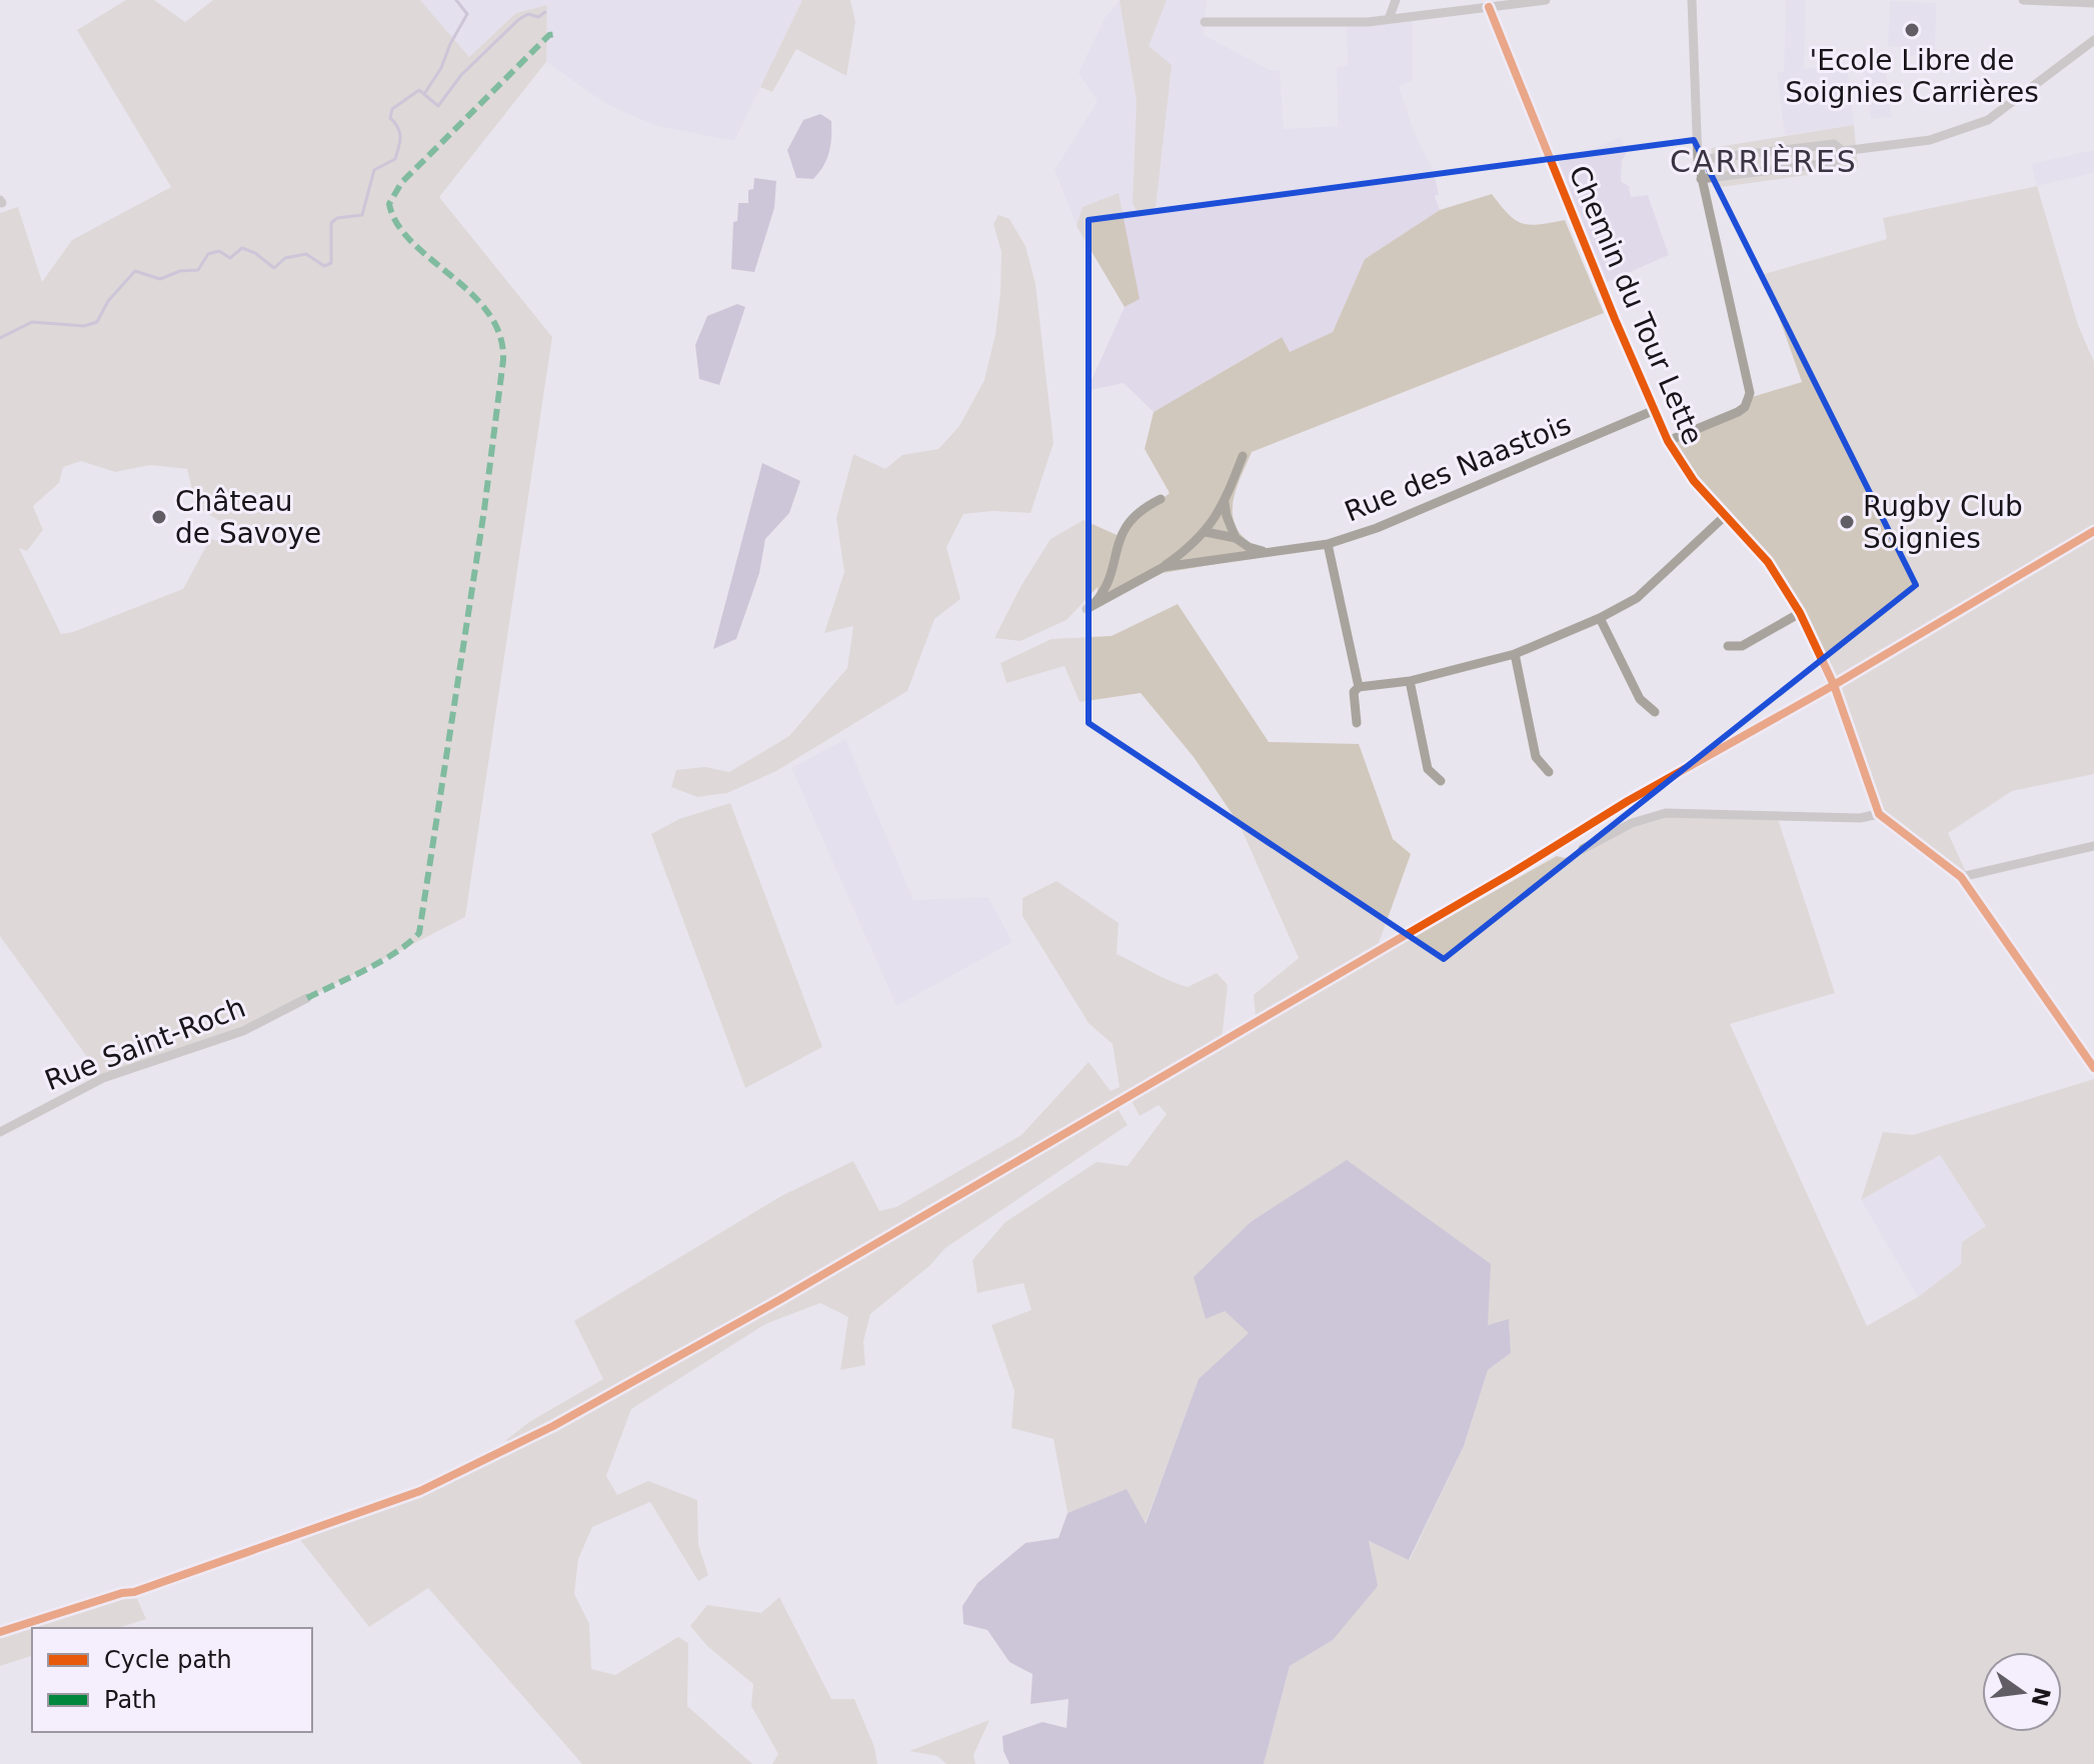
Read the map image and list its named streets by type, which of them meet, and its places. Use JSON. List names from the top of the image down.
{
  "streets": {
    "street": ["Chemin du Tour Lette", "Rue des Naastois", "Rue Saint-Roch"]
  },
  "crossings": [
    ["Chemin du Tour Lette", "Rue des Naastois"]
  ],
  "districts": ["CARRIÈRES"],
  "places": ["'Ecole Libre de Soignies Carrières", "Château de Savoye", "Rugby Club Soignies"],
  "legend": ["Cycle path", "Path"],
  "north": "right"
}
